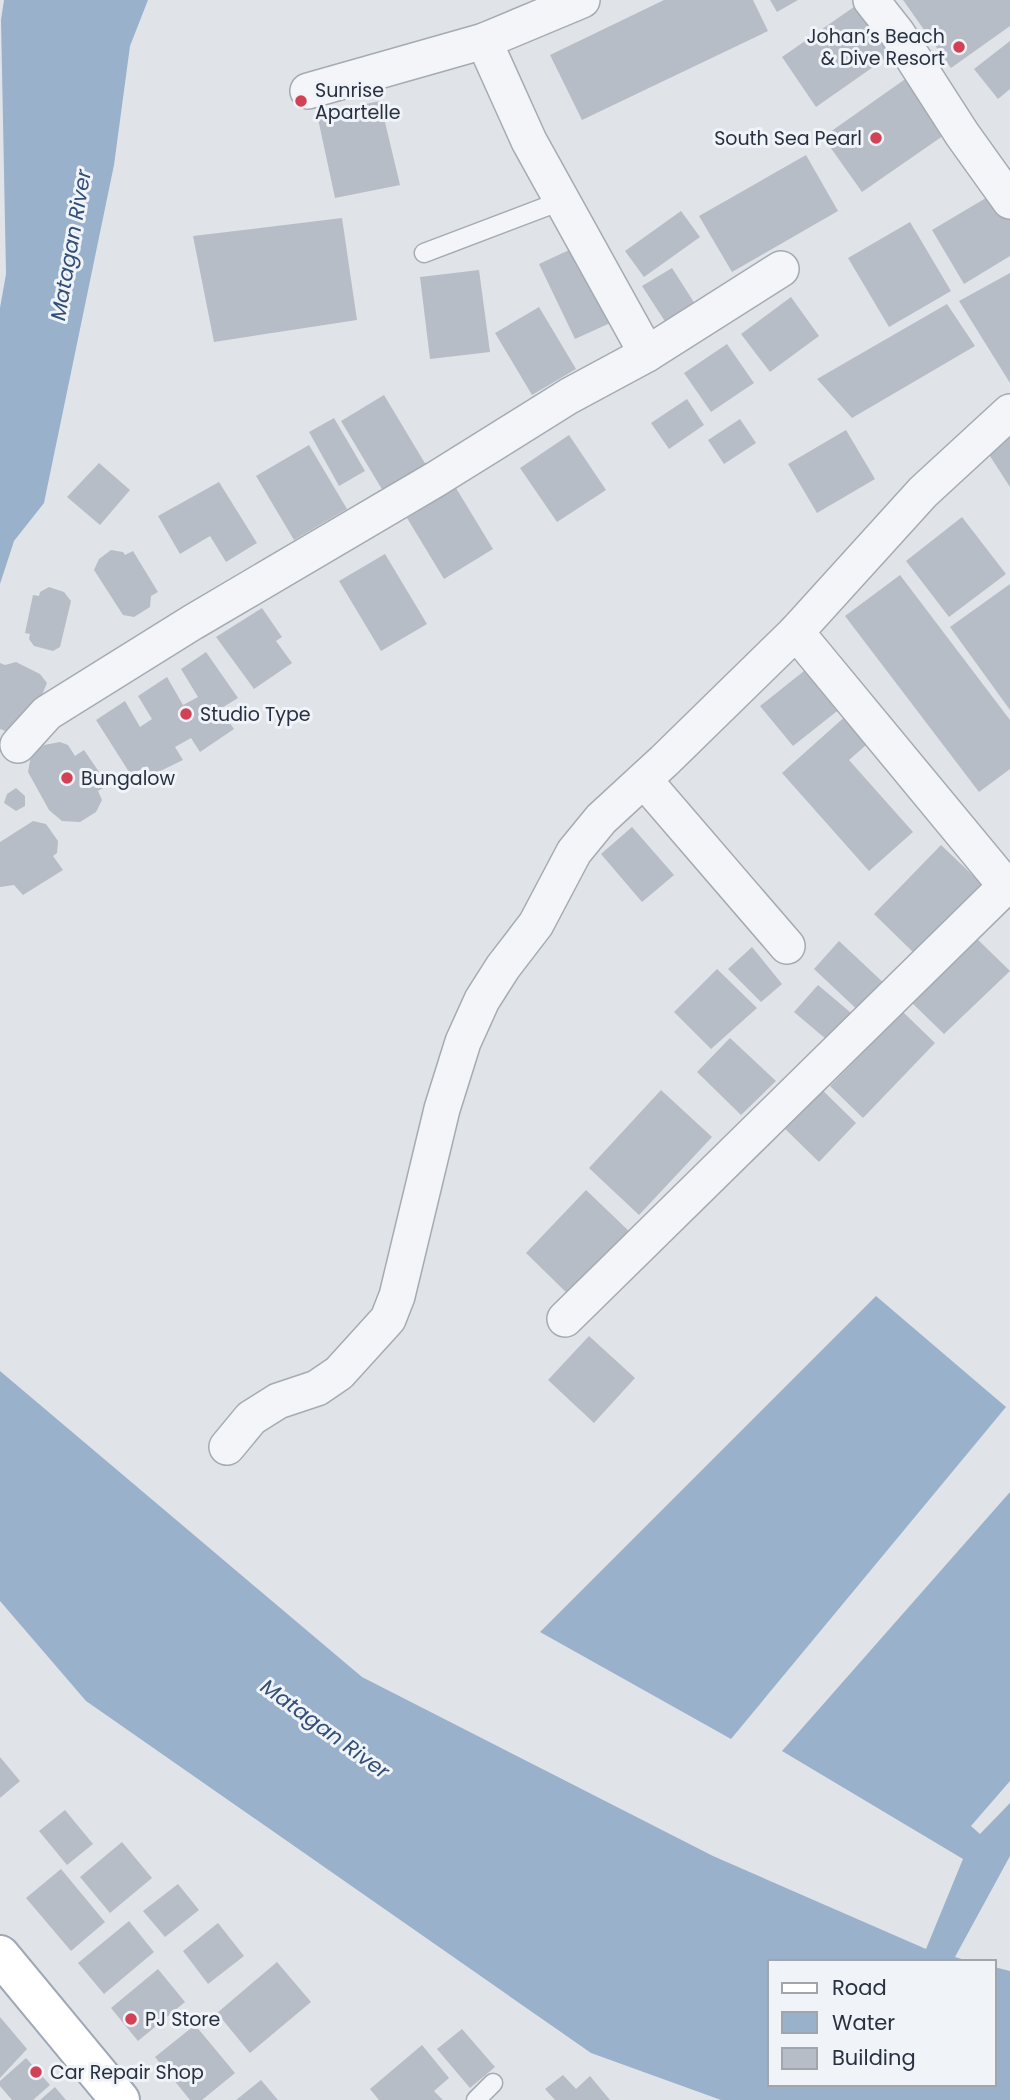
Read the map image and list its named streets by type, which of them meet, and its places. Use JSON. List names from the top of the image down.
{
  "water": ["Matagan River"],
  "places": [
    "Johan’s Beach & Dive Resort",
    "Sunrise Apartelle",
    "South Sea Pearl",
    "Studio Type",
    "Bungalow",
    "PJ Store",
    "Car Repair Shop"
  ],
  "legend": ["Road", "Water", "Building"]
}
